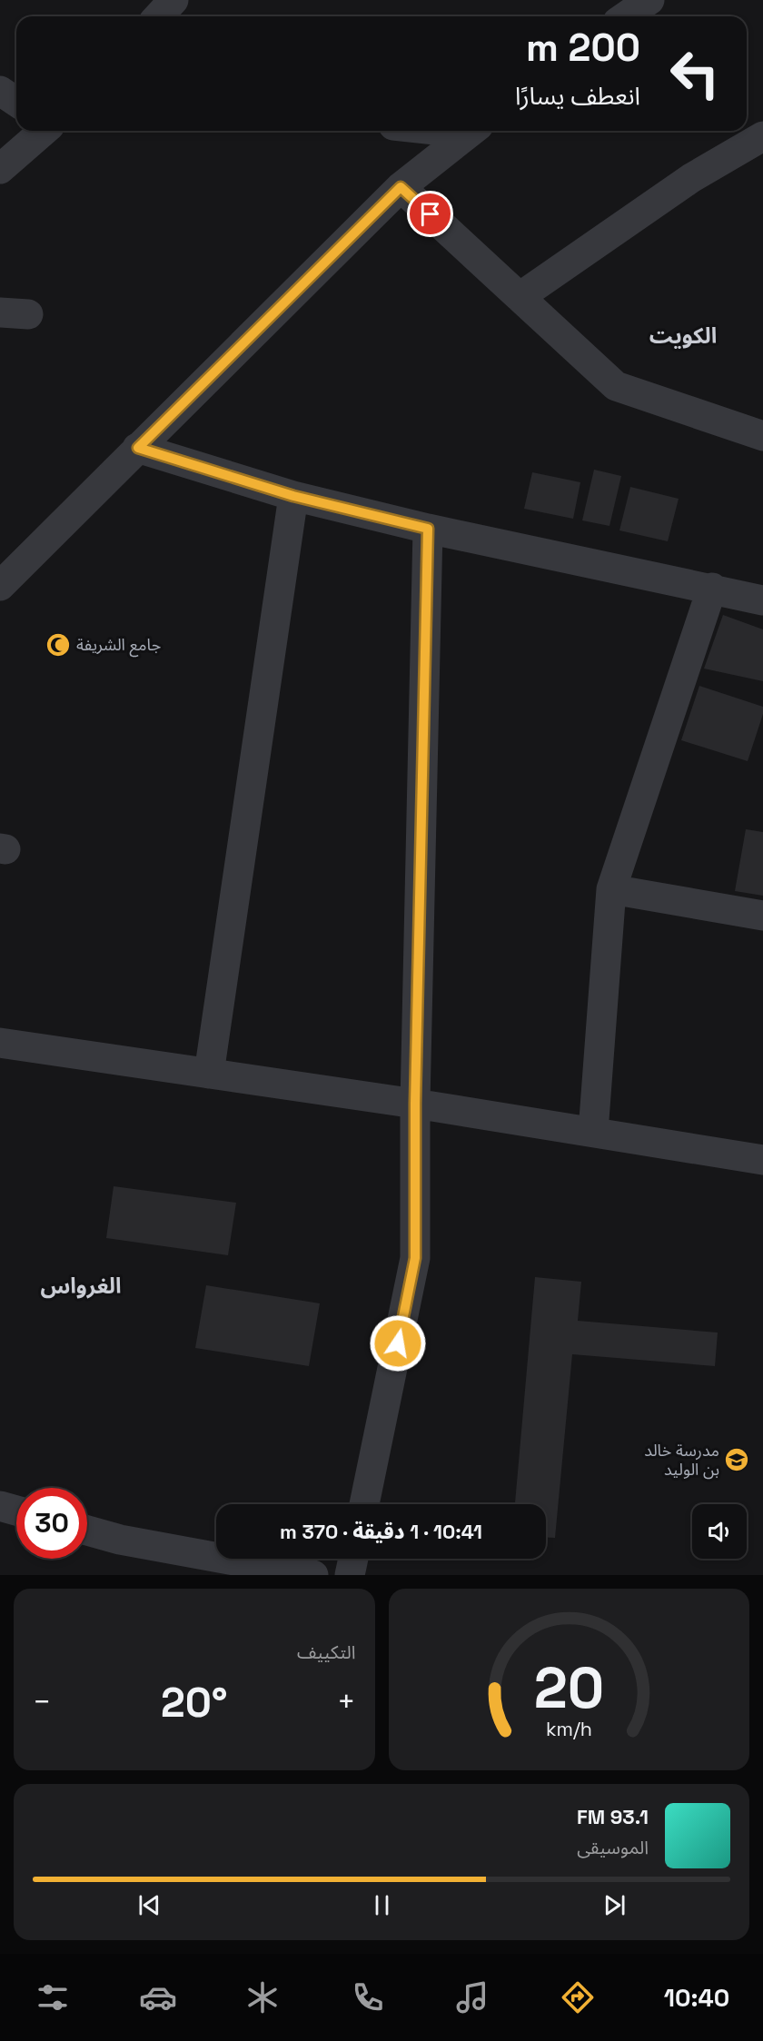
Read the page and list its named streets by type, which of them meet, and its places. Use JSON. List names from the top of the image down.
{
  "districts": ["الكويت", "الغرواس"],
  "places": {
    "mosque": ["جامع الشريفة"],
    "school or university": ["مدرسة خالد بن الوليد"]
  },
  "page": {
    "turn": ["200 m", "انعطف يسارًا"],
    "limit": "30",
    "trip": "10:41 · 1 دقيقة · 370 m",
    "tile": "التكييف",
    "heat": ["−", "20°", "+"],
    "song": ["93.1 FM", "الموسيقى"],
    "tabs": "10:40",
    "gauge": ["20", "km/h"]
  }
}
